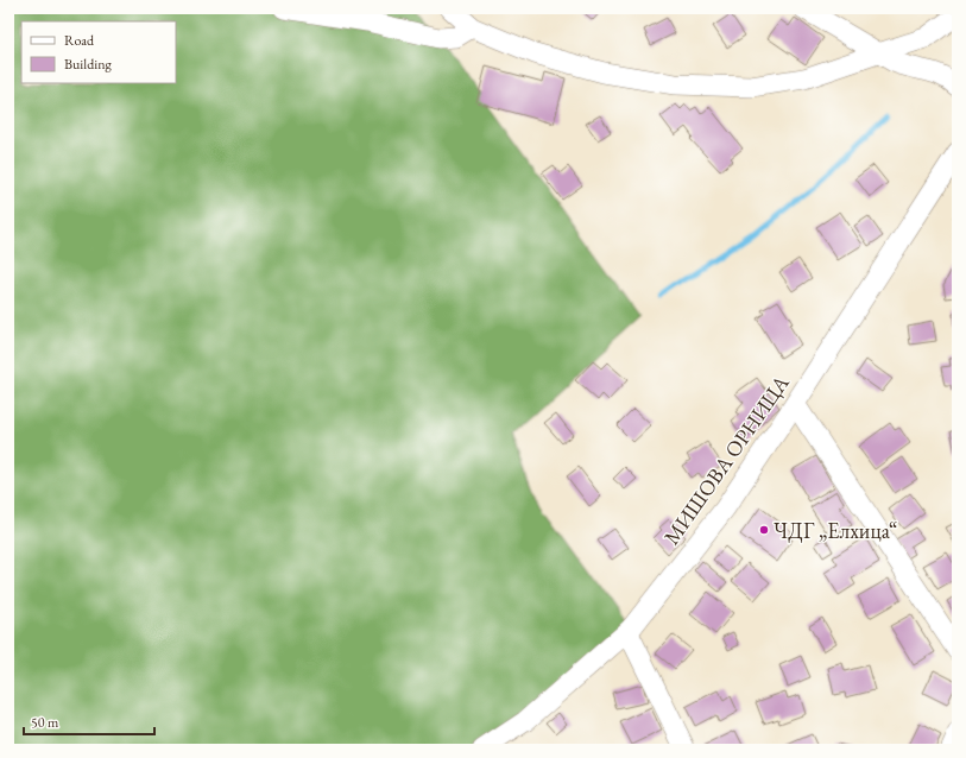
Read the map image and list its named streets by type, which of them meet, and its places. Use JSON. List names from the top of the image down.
{
  "streets": {
    "street": ["МИШОВА ОРНИЦА"]
  },
  "places": ["ЧДГ „Елхица“"],
  "legend": ["Road", "Building"],
  "scale_bar": "50 m"
}
